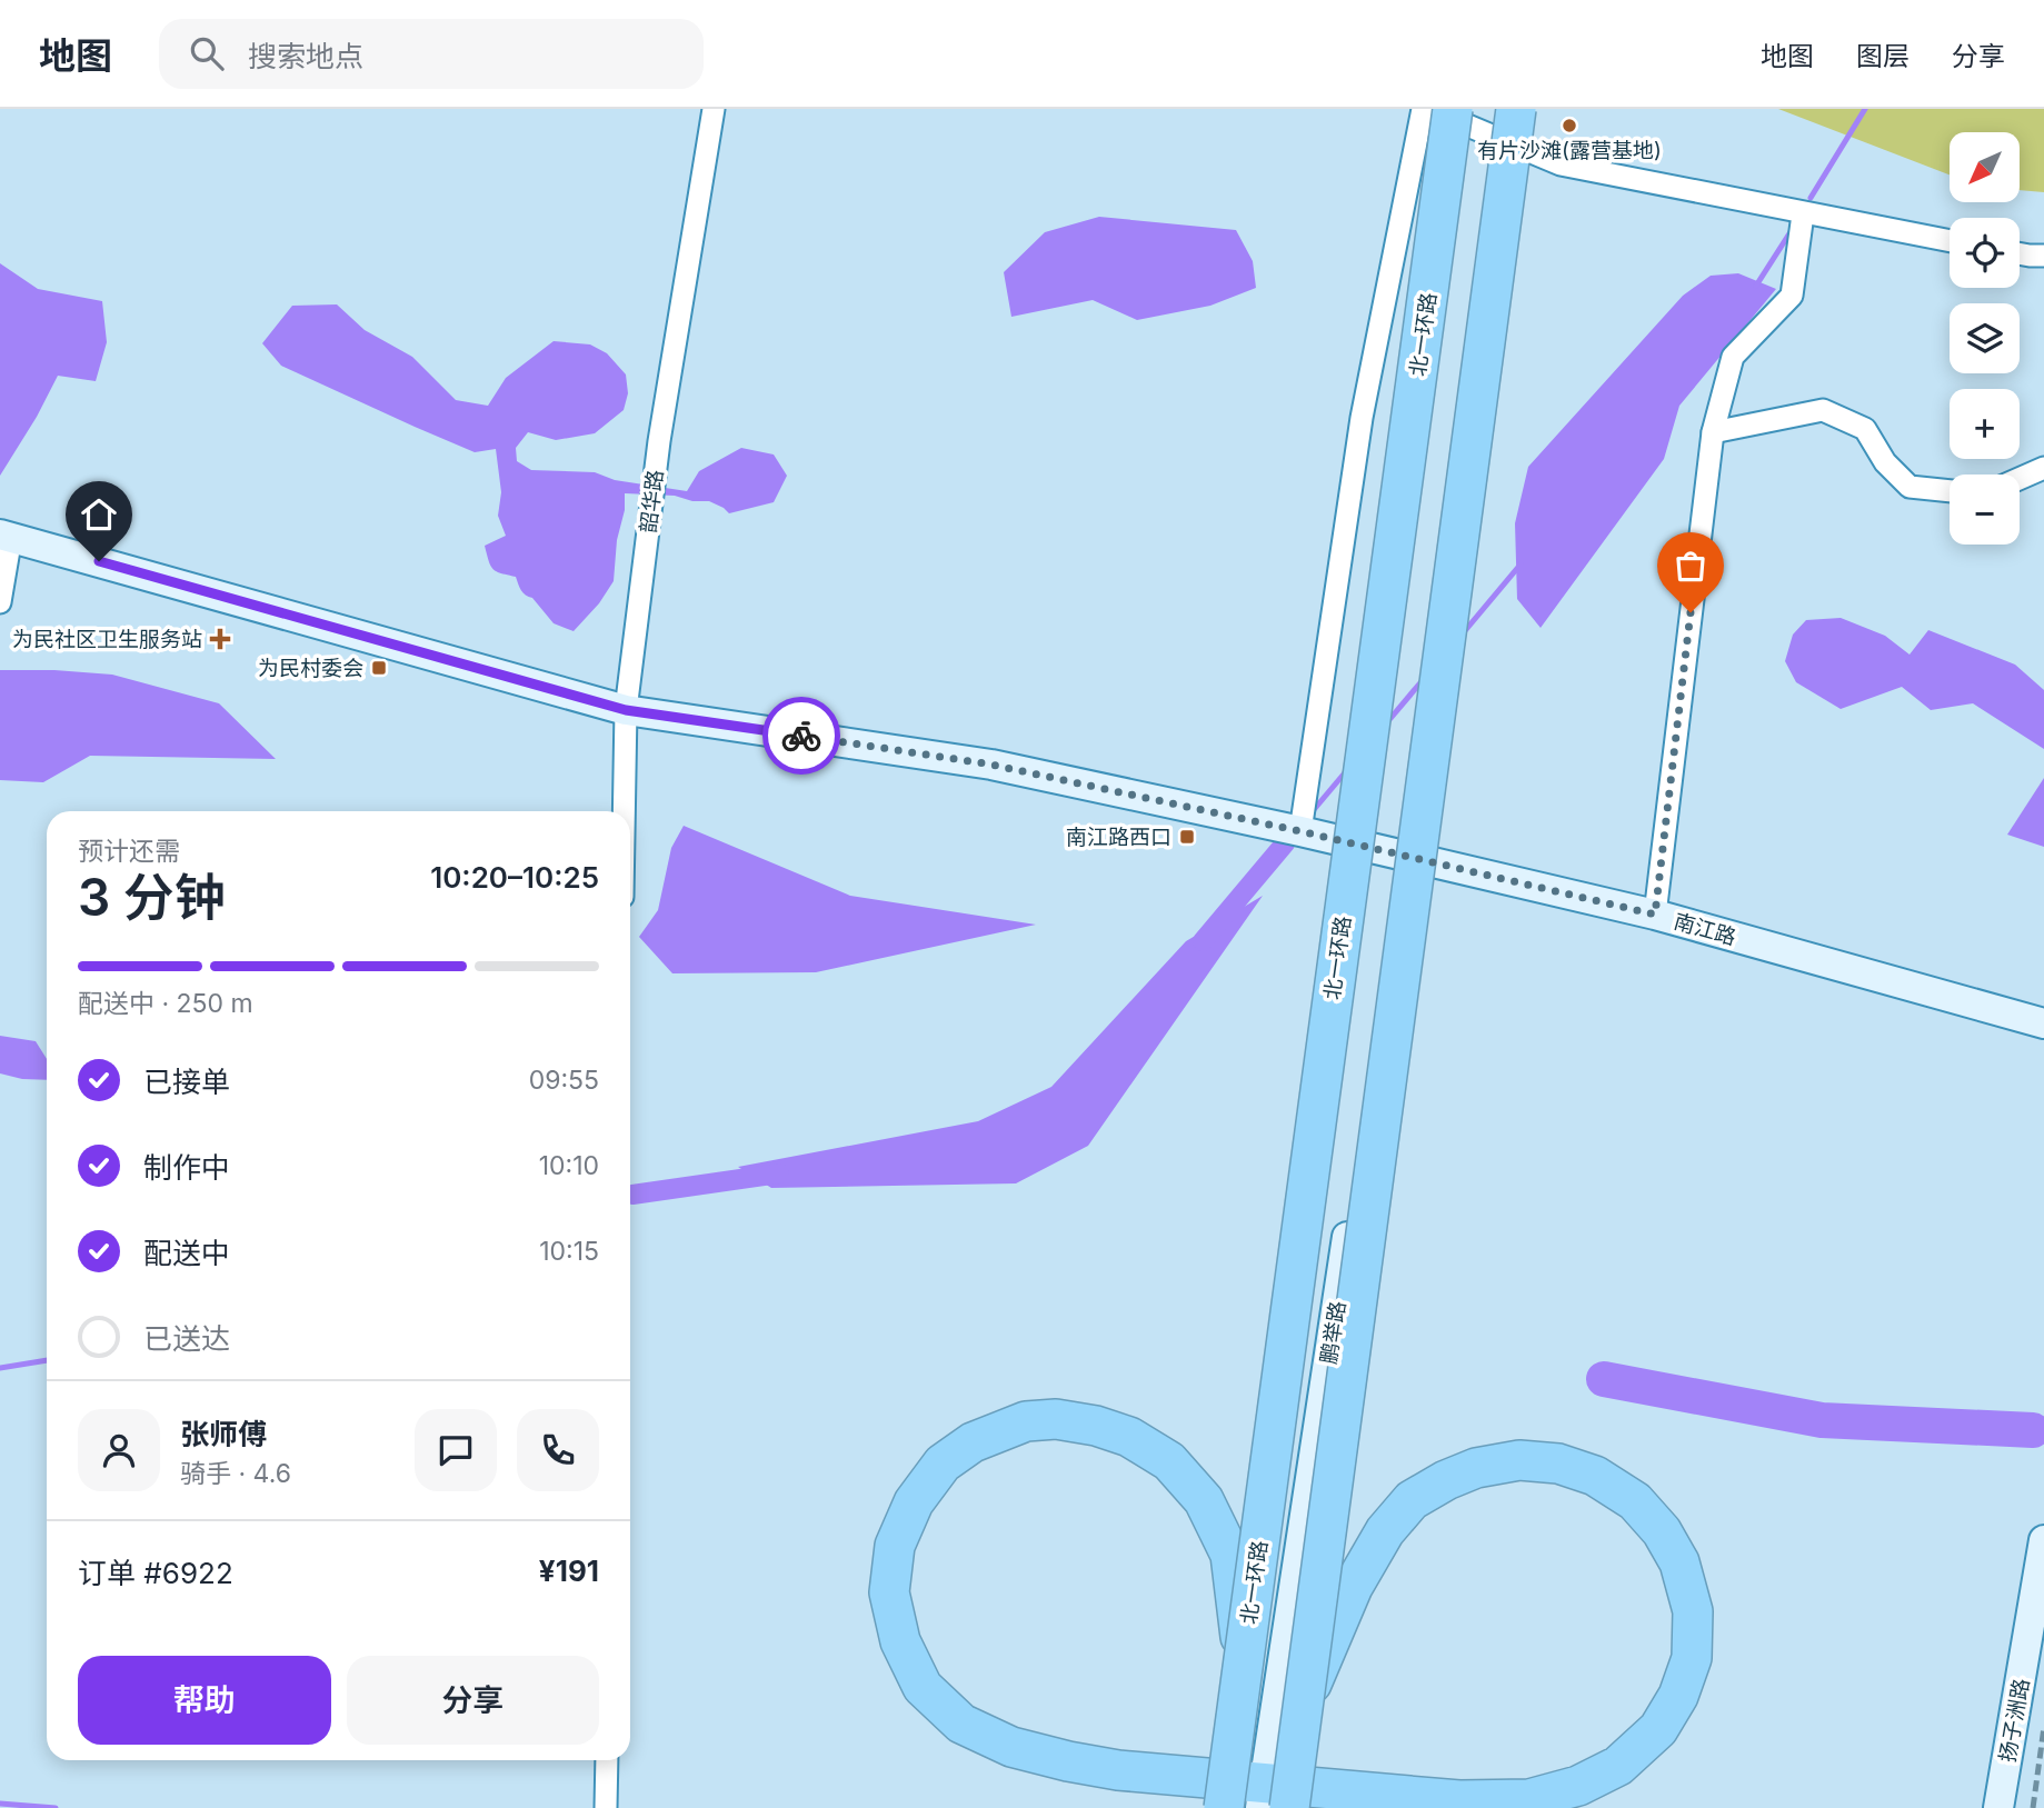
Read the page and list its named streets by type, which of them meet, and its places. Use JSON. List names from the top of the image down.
{
  "streets": {
    "highway": ["北一环路"],
    "main road": ["南江路", "鹏举路", "扬子洲路"],
    "street": ["韶华路"]
  },
  "crossings": [
    ["韶华路", "南江路"],
    ["南江路", "鹏举路"]
  ],
  "places": {
    "other": ["有片沙滩(露营基地)"],
    "health": ["为民社区卫生服务站"],
    "transit": ["为民村委会", "南江路西口"]
  },
  "north": "bottom left",
  "page": {
    "header": "地图",
    "search": "搜索地点",
    "nav": ["地图", "图层", "分享"],
    "map_buttons": ["+", "−"],
    "heading": ["3 分钟", "预计还需", "10:20–10:25"],
    "panel": [
      "张师傅",
      "骑手 · 4.6",
      "订单 #6922",
      "¥191"
    ],
    "bar": "配送中 · 250 m",
    "list": [
      ["已接单", "09:55"],
      ["制作中", "10:10"],
      ["配送中", "10:15"],
      "已送达"
    ],
    "buttons": ["帮助", "分享"]
  }
}
